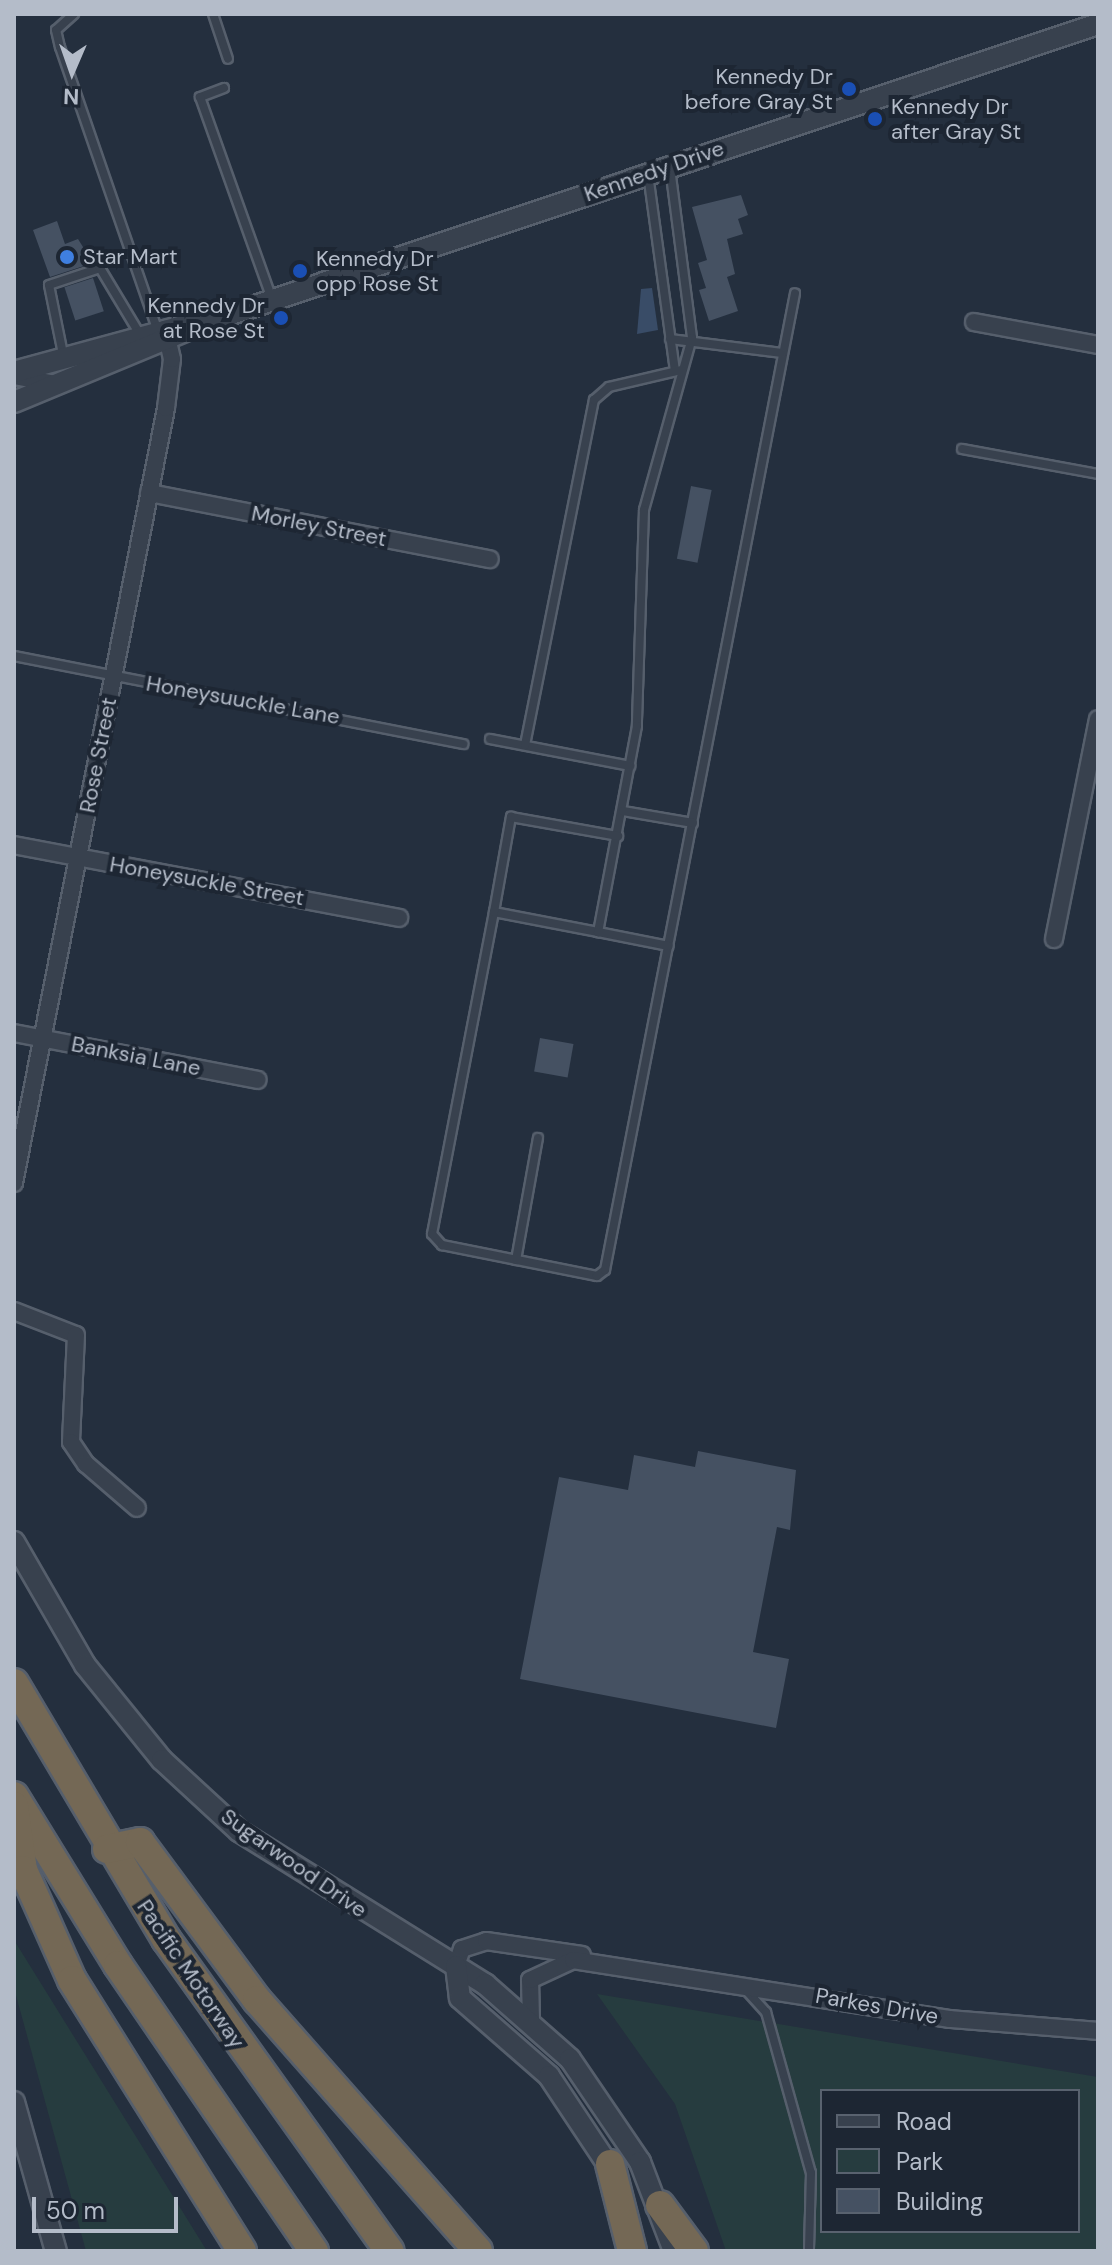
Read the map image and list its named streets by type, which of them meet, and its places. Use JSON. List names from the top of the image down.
{
  "streets": {
    "highway": ["Pacific Motorway"],
    "street": [
      "Kennedy Drive",
      "Morley Street",
      "Rose Street",
      "Honeysuckle Street",
      "Banksia Lane",
      "Sugarwood Drive",
      "Parkes Drive"
    ],
    "lane": ["Honeysuuckle Lane"]
  },
  "crossings": [
    ["Kennedy Drive", "Rose Street"],
    ["Morley Street", "Rose Street"],
    ["Honeysuuckle Lane", "Rose Street"],
    ["Rose Street", "Honeysuckle Street"],
    ["Rose Street", "Banksia Lane"],
    ["Sugarwood Drive", "Parkes Drive"]
  ],
  "places": [
    "Kennedy Dr before Gray St",
    "Kennedy Dr after Gray St",
    "Star Mart",
    "Kennedy Dr opp Rose St",
    "Kennedy Dr at Rose St"
  ],
  "legend": ["Road", "Park", "Building"],
  "scale_bar": "50 m",
  "north": "bottom"
}
